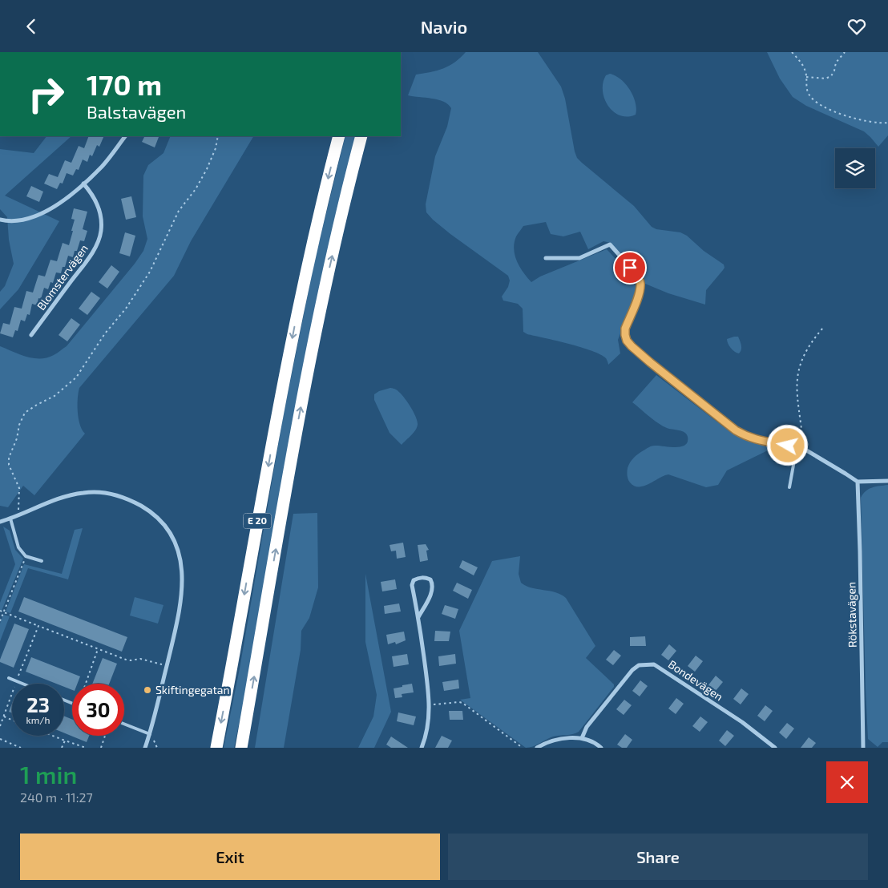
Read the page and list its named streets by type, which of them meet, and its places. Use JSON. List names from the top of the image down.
{
  "streets": {
    "highway": ["E 20"],
    "street": ["Blomstervägen", "Rökstavägen", "Bondevägen"]
  },
  "places": ["Skiftingegatan"],
  "page": {
    "header": "Navio",
    "turn": ["170 m", "Balstavägen"],
    "speed": "23 km/h",
    "limit": "30",
    "heading": ["1 min", "240 m · 11:27"],
    "buttons": ["Exit", "Share"]
  }
}
